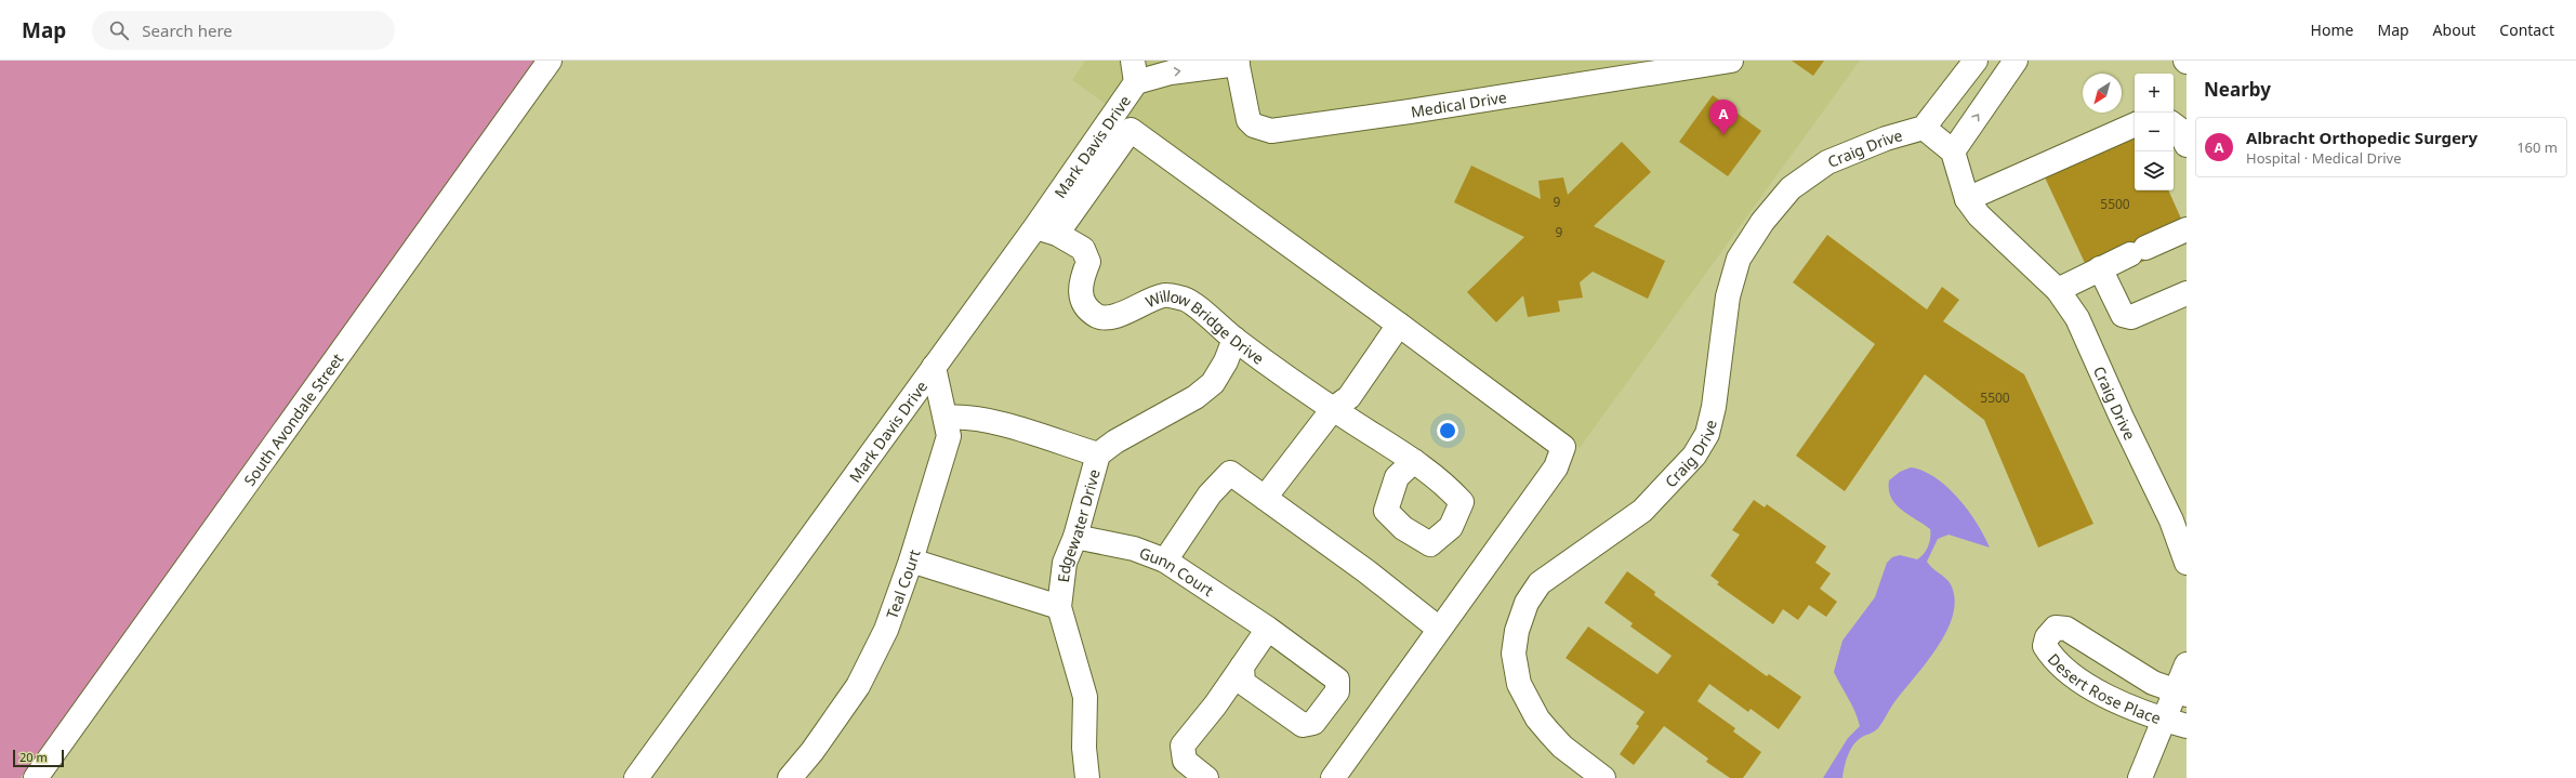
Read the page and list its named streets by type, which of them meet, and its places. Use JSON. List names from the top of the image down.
{
  "streets": {
    "street": [
      "Medical Drive",
      "Mark Davis Drive",
      "Craig Drive",
      "Willow Bridge Drive",
      "South Avondale Street",
      "Edgewater Drive",
      "Gunn Court",
      "Teal Court",
      "Desert Rose Place"
    ]
  },
  "crossings": [
    ["Medical Drive", "Mark Davis Drive"],
    ["Mark Davis Drive", "Willow Bridge Drive"],
    ["Mark Davis Drive", "Teal Court"],
    ["Willow Bridge Drive", "Edgewater Drive"],
    ["Edgewater Drive", "Gunn Court"]
  ],
  "house_numbers": [
    "9",
    "5500",
    "9",
    "5500"
  ],
  "scale_bar": "20 m",
  "north": "bottom left",
  "page": {
    "header": "Map",
    "search": "Search here",
    "nav": [
      "Home",
      "Map",
      "About",
      "Contact"
    ],
    "heading": "Nearby",
    "map_buttons": ["+", "−"],
    "pins": "A",
    "list": [
      {
        "mark": "A",
        "name": "Albracht Orthopedic Surgery",
        "note": "Hospital · Medical Drive",
        "value": "160 m"
      }
    ],
    "scale": "20 m"
  }
}
